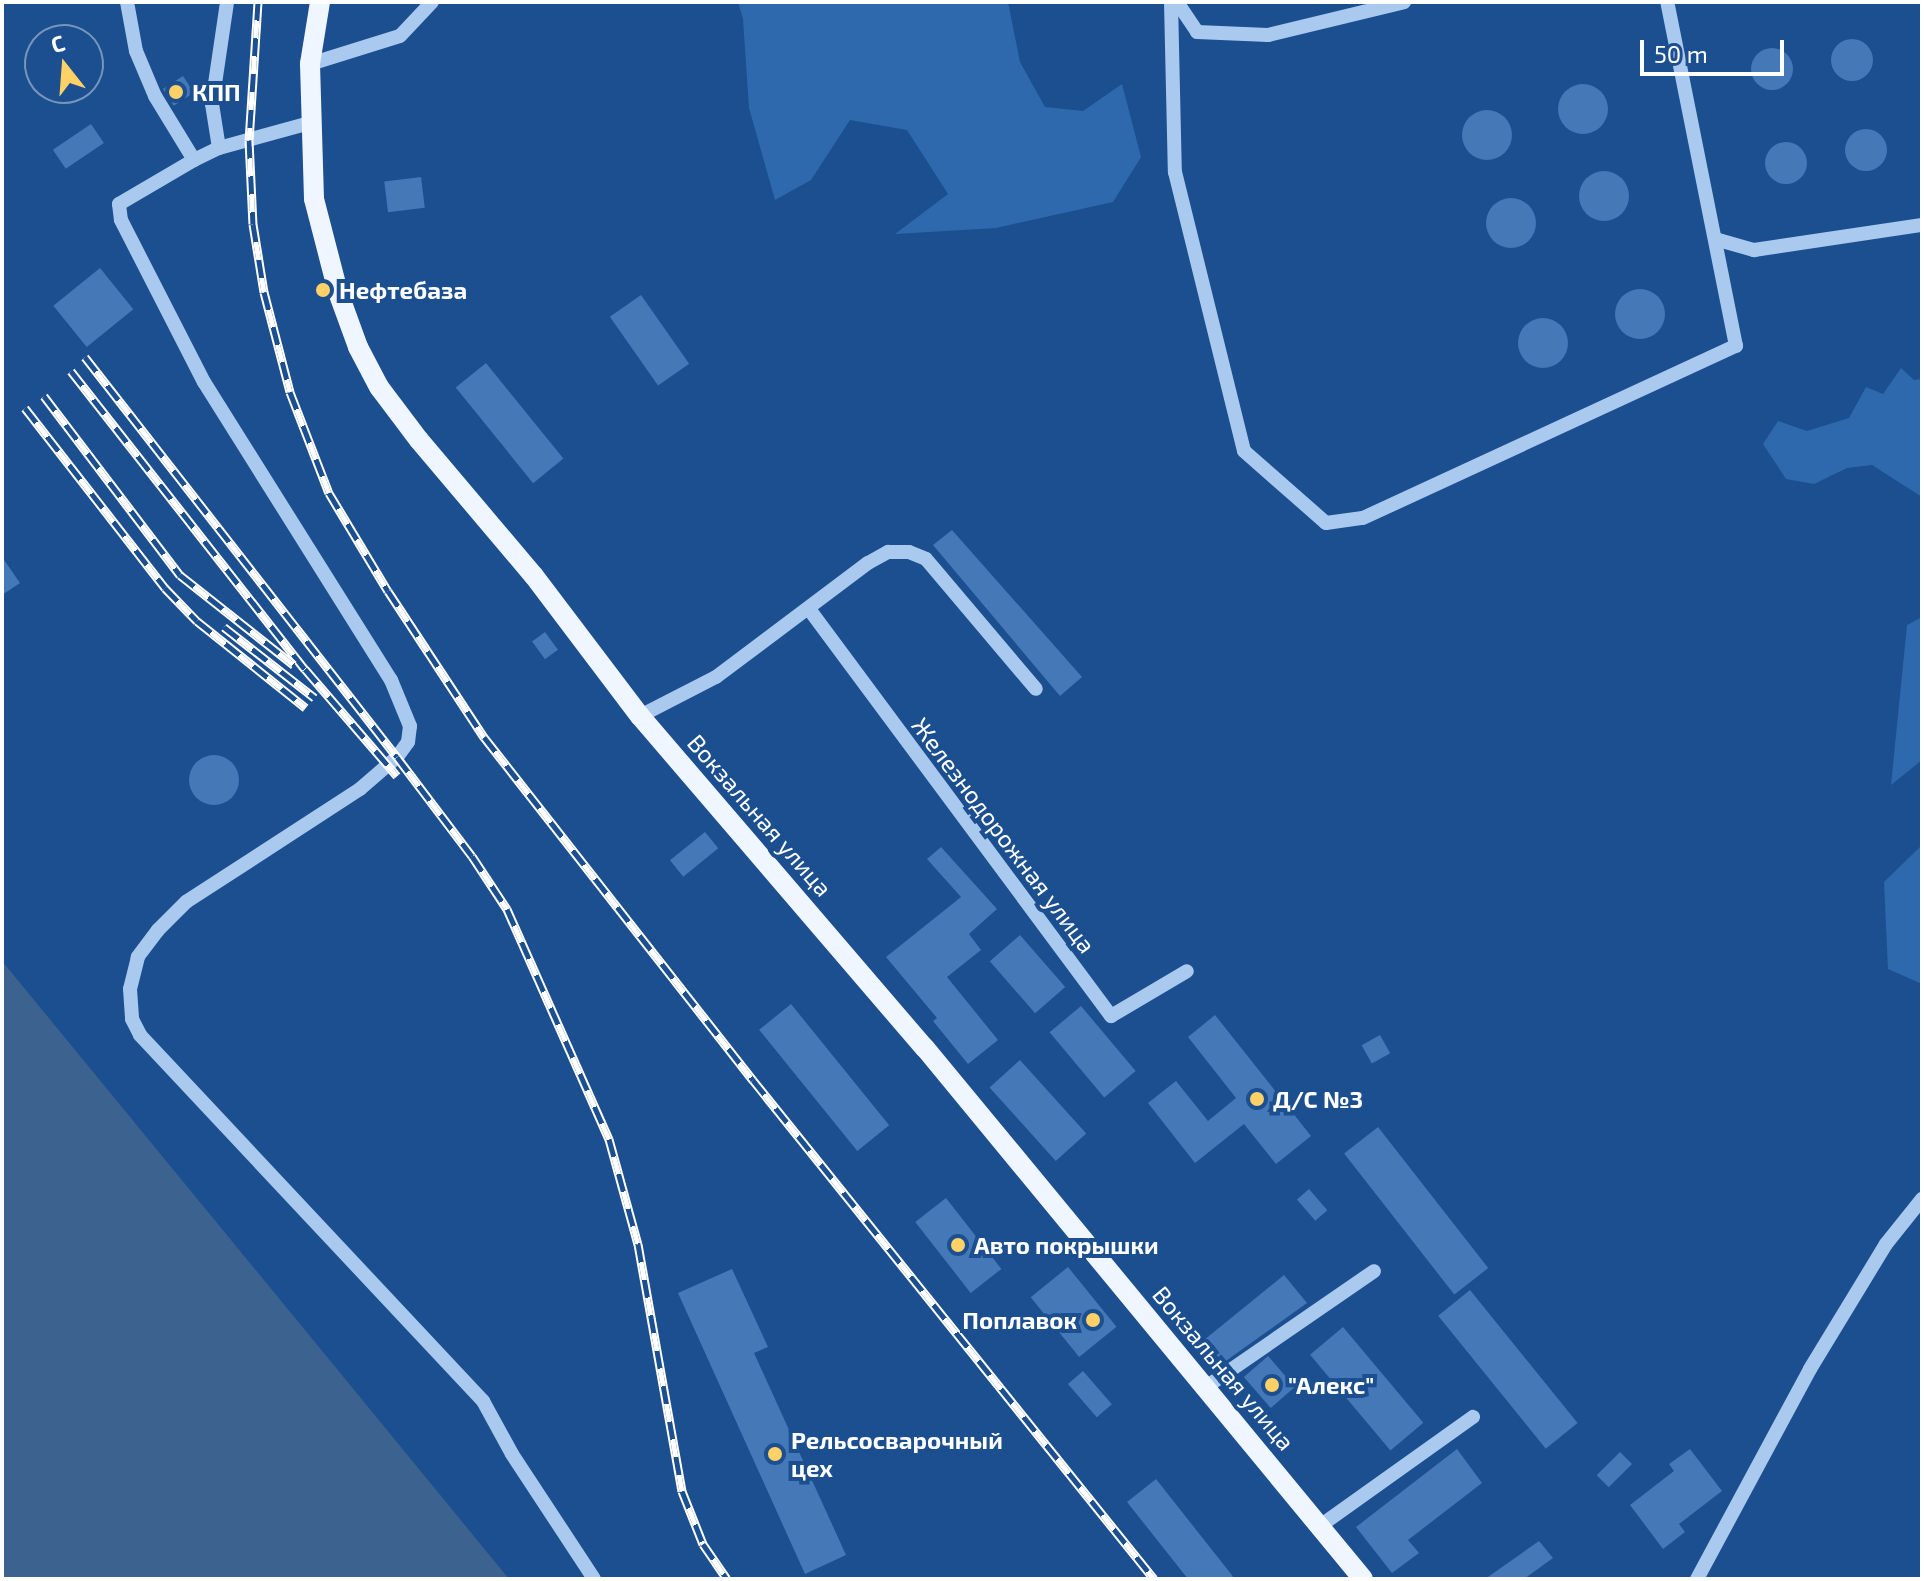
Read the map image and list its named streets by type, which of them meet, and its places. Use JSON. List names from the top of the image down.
{
  "streets": {
    "main road": ["Вокзальная улица"],
    "street": ["Железнодорожная улица"]
  },
  "places": [
    "КПП",
    "Нефтебаза",
    "Д/С №3",
    "Авто покрышки",
    "Поплавок",
    "\"Алекс\"",
    "Рельсосварочный цех"
  ],
  "scale_bar": "50 m",
  "north": "top"
}
